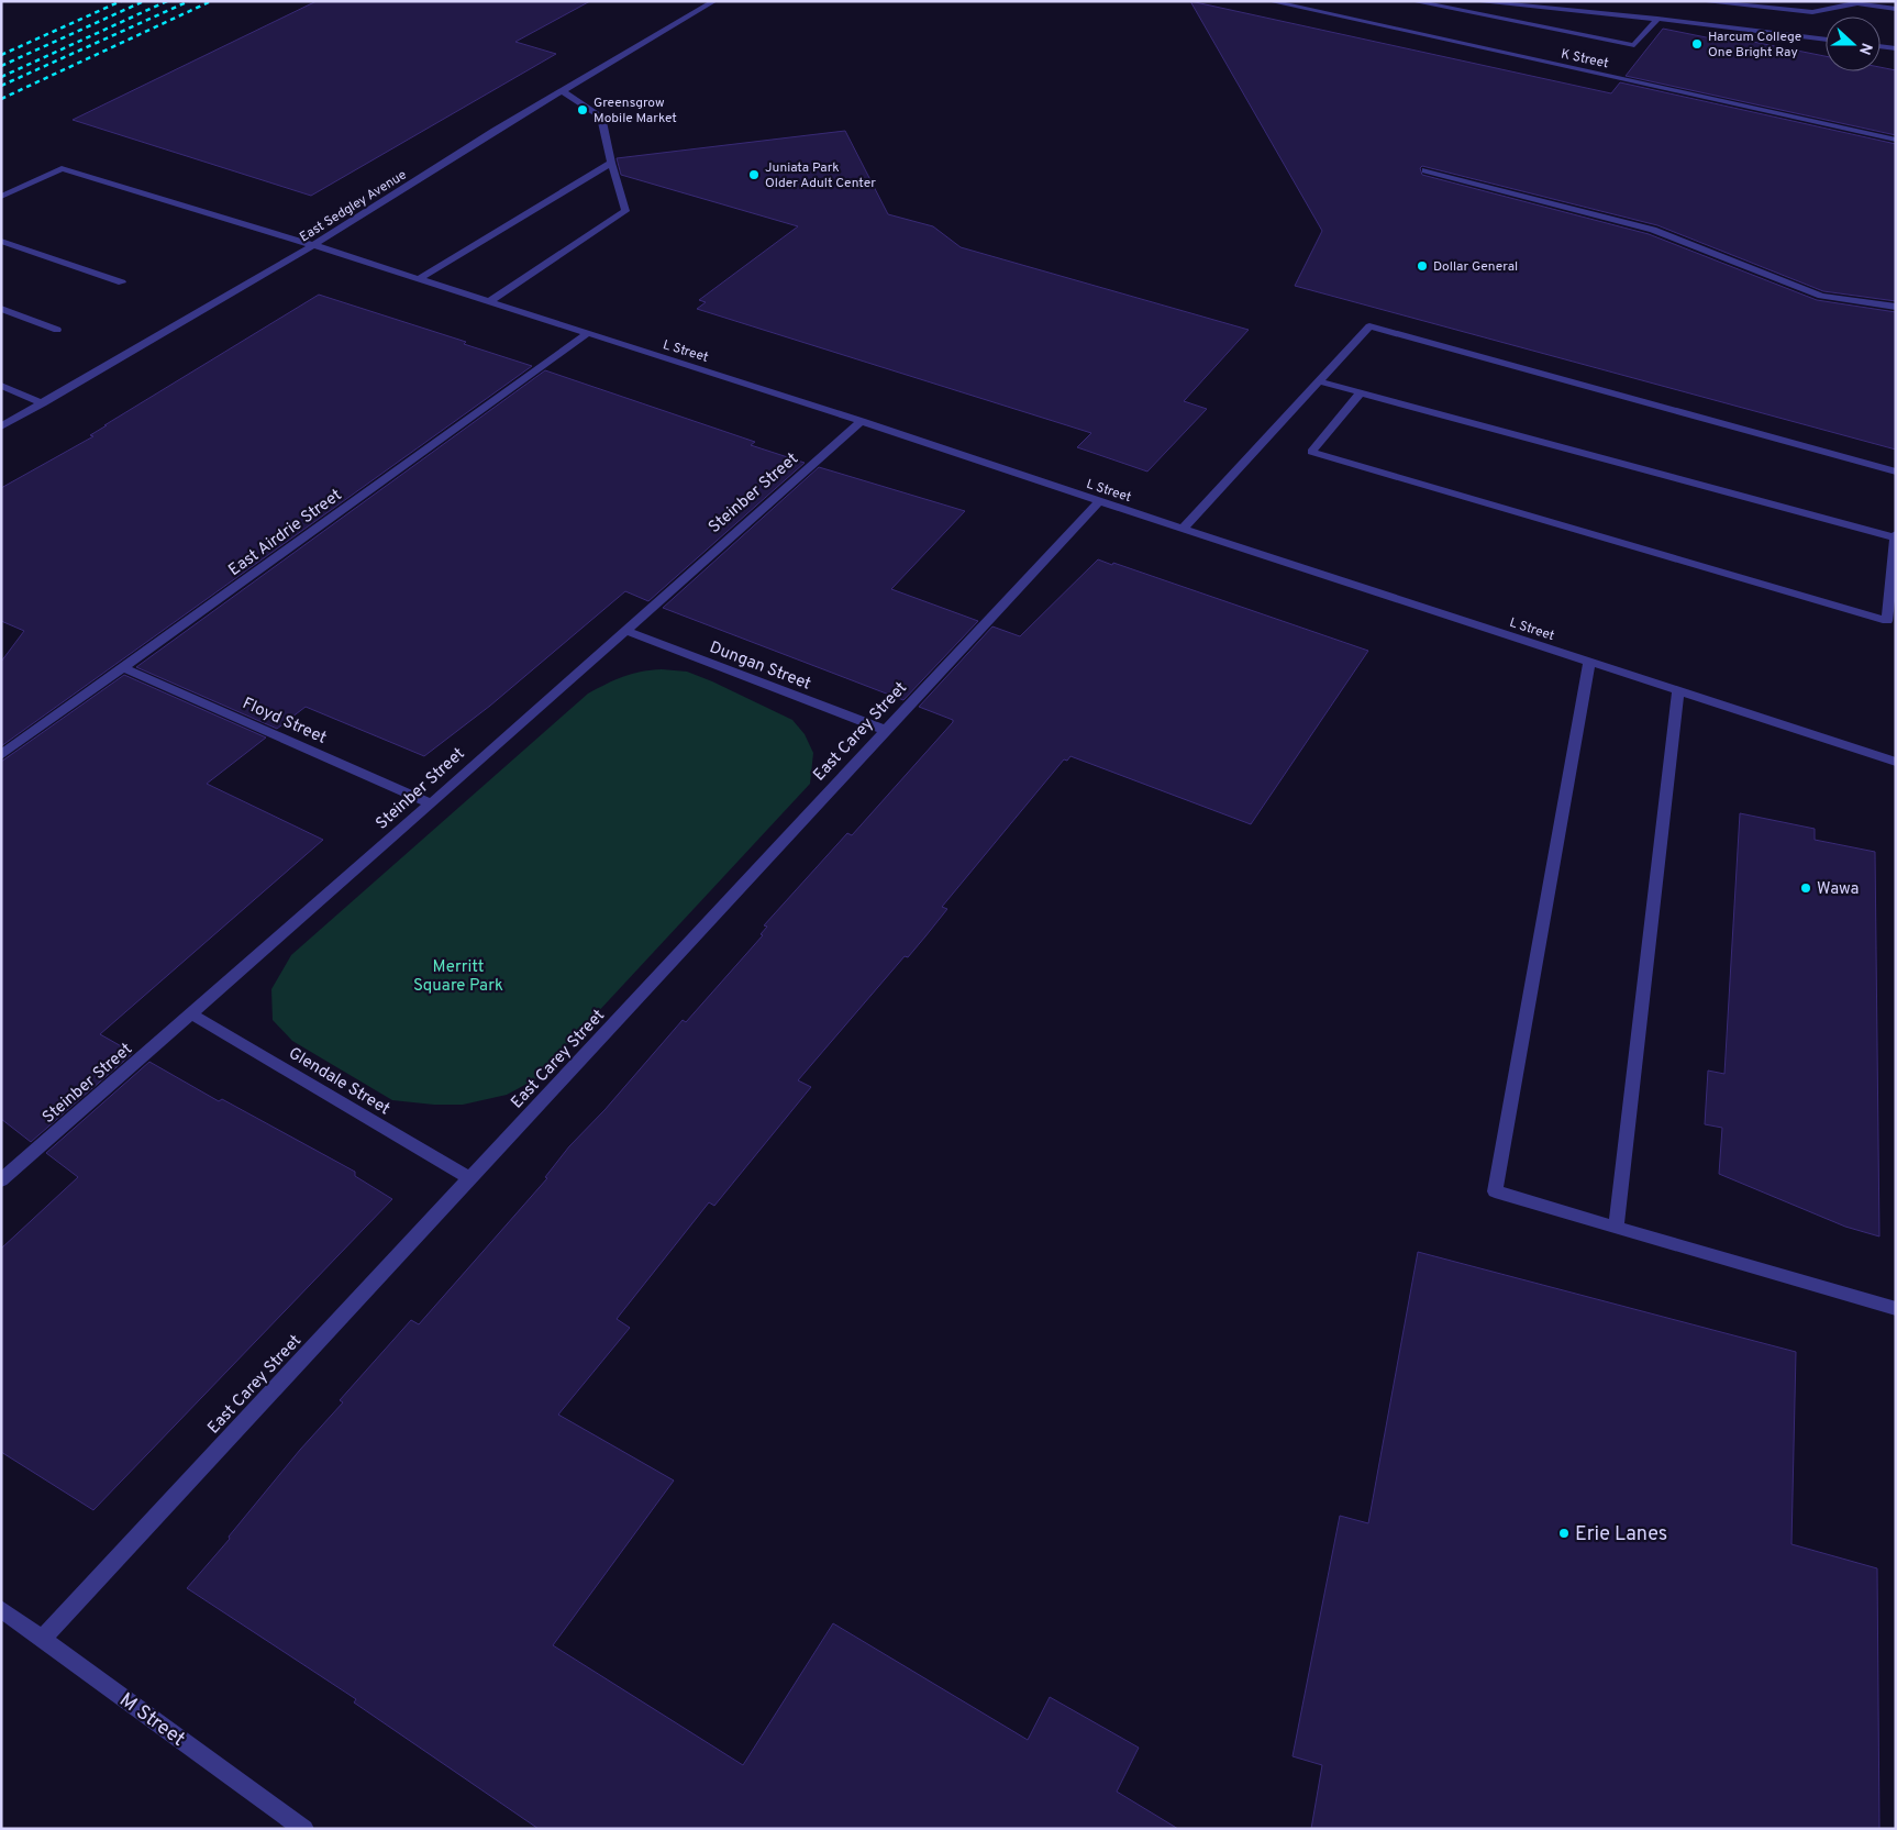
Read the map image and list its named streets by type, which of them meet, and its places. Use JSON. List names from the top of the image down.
{
  "streets": {
    "street": [
      "K Street",
      "East Sedgley Avenue",
      "L Street",
      "Steinber Street",
      "East Airdrie Street",
      "Dungan Street",
      "Floyd Street",
      "East Carey Street",
      "Glendale Street",
      "M Street"
    ]
  },
  "crossings": [
    ["East Sedgley Avenue", "L Street"],
    ["L Street", "Steinber Street"],
    ["L Street", "East Airdrie Street"],
    ["L Street", "East Carey Street"],
    ["Steinber Street", "Dungan Street"],
    ["Steinber Street", "Floyd Street"],
    ["Steinber Street", "Glendale Street"],
    ["East Airdrie Street", "Floyd Street"],
    ["Dungan Street", "East Carey Street"],
    ["East Carey Street", "Glendale Street"],
    ["East Carey Street", "M Street"]
  ],
  "parks": ["Merritt Square Park"],
  "places": [
    "Harcum College One Bright Ray",
    "Greensgrow Mobile Market",
    "Juniata Park Older Adult Center",
    "Dollar General",
    "Wawa",
    "Erie Lanes"
  ],
  "north": "right"
}
